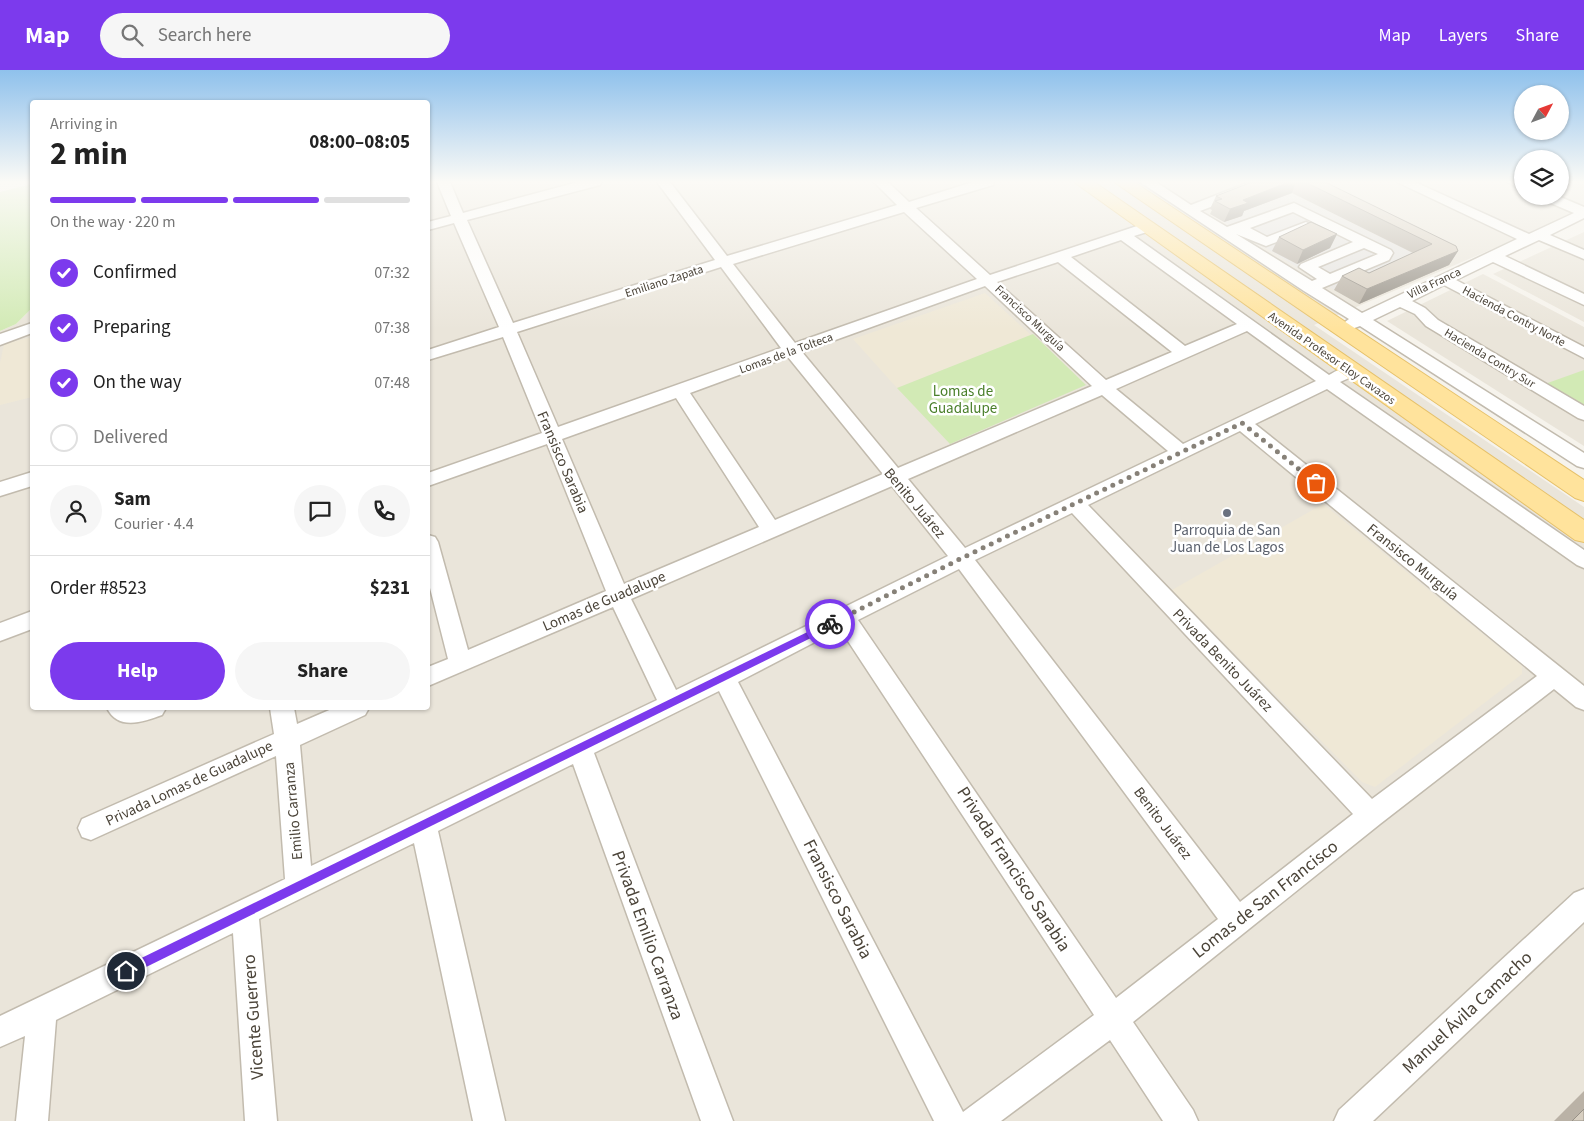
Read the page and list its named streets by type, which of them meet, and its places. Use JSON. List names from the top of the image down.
{
  "streets": {
    "main road": ["Avenida Profesor Eloy Cavazos"],
    "street": [
      "Emiliano Zapata",
      "Villa Franca",
      "Hacienda Contry Norte",
      "Francisco Murguía",
      "Lomas de la Tolteca",
      "Hacienda Contry Sur",
      "Fransisco Sarabia",
      "Benito Juárez",
      "Fransisco Murguía",
      "Lomas de Guadalupe",
      "Privada Benito Juárez",
      "Privada Lomas de Guadalupe",
      "Emilio Carranza",
      "Privada Francisco Sarabia",
      "Lomas de San Francisco",
      "Privada Emilio Carranza",
      "Manuel Ávila Camacho",
      "Vicente Guerrero"
    ]
  },
  "crossings": [
    ["Emiliano Zapata", "Fransisco Sarabia"],
    ["Emiliano Zapata", "Benito Juárez"],
    ["Villa Franca", "Hacienda Contry Norte"],
    ["Villa Franca", "Avenida Profesor Eloy Cavazos"],
    ["Villa Franca", "Hacienda Contry Sur"],
    ["Francisco Murguía", "Lomas de la Tolteca"],
    ["Francisco Murguía", "Lomas de Guadalupe"],
    ["Lomas de la Tolteca", "Fransisco Sarabia"],
    ["Lomas de la Tolteca", "Benito Juárez"],
    ["Fransisco Sarabia", "Lomas de Guadalupe"],
    ["Benito Juárez", "Lomas de Guadalupe"],
    ["Benito Juárez", "Lomas de San Francisco"],
    ["Fransisco Murguía", "Lomas de San Francisco"],
    ["Privada Benito Juárez", "Lomas de San Francisco"],
    ["Privada Lomas de Guadalupe", "Emilio Carranza"],
    ["Privada Francisco Sarabia", "Lomas de San Francisco"]
  ],
  "parks": ["Lomas de Guadalupe"],
  "places": ["Parroquia de San Juan de Los Lagos"],
  "north": "top right",
  "page": {
    "header": "Map",
    "search": "Search here",
    "nav": ["Map", "Layers", "Share"],
    "heading": ["2 min", "Arriving in", "08:00–08:05"],
    "panel": [
      "Sam",
      "Courier · 4.4",
      "Order #8523",
      "$231"
    ],
    "bar": "On the way · 220 m",
    "list": [
      ["Confirmed", "07:32"],
      ["Preparing", "07:38"],
      ["On the way", "07:48"],
      "Delivered"
    ],
    "buttons": ["Help", "Share"]
  }
}
